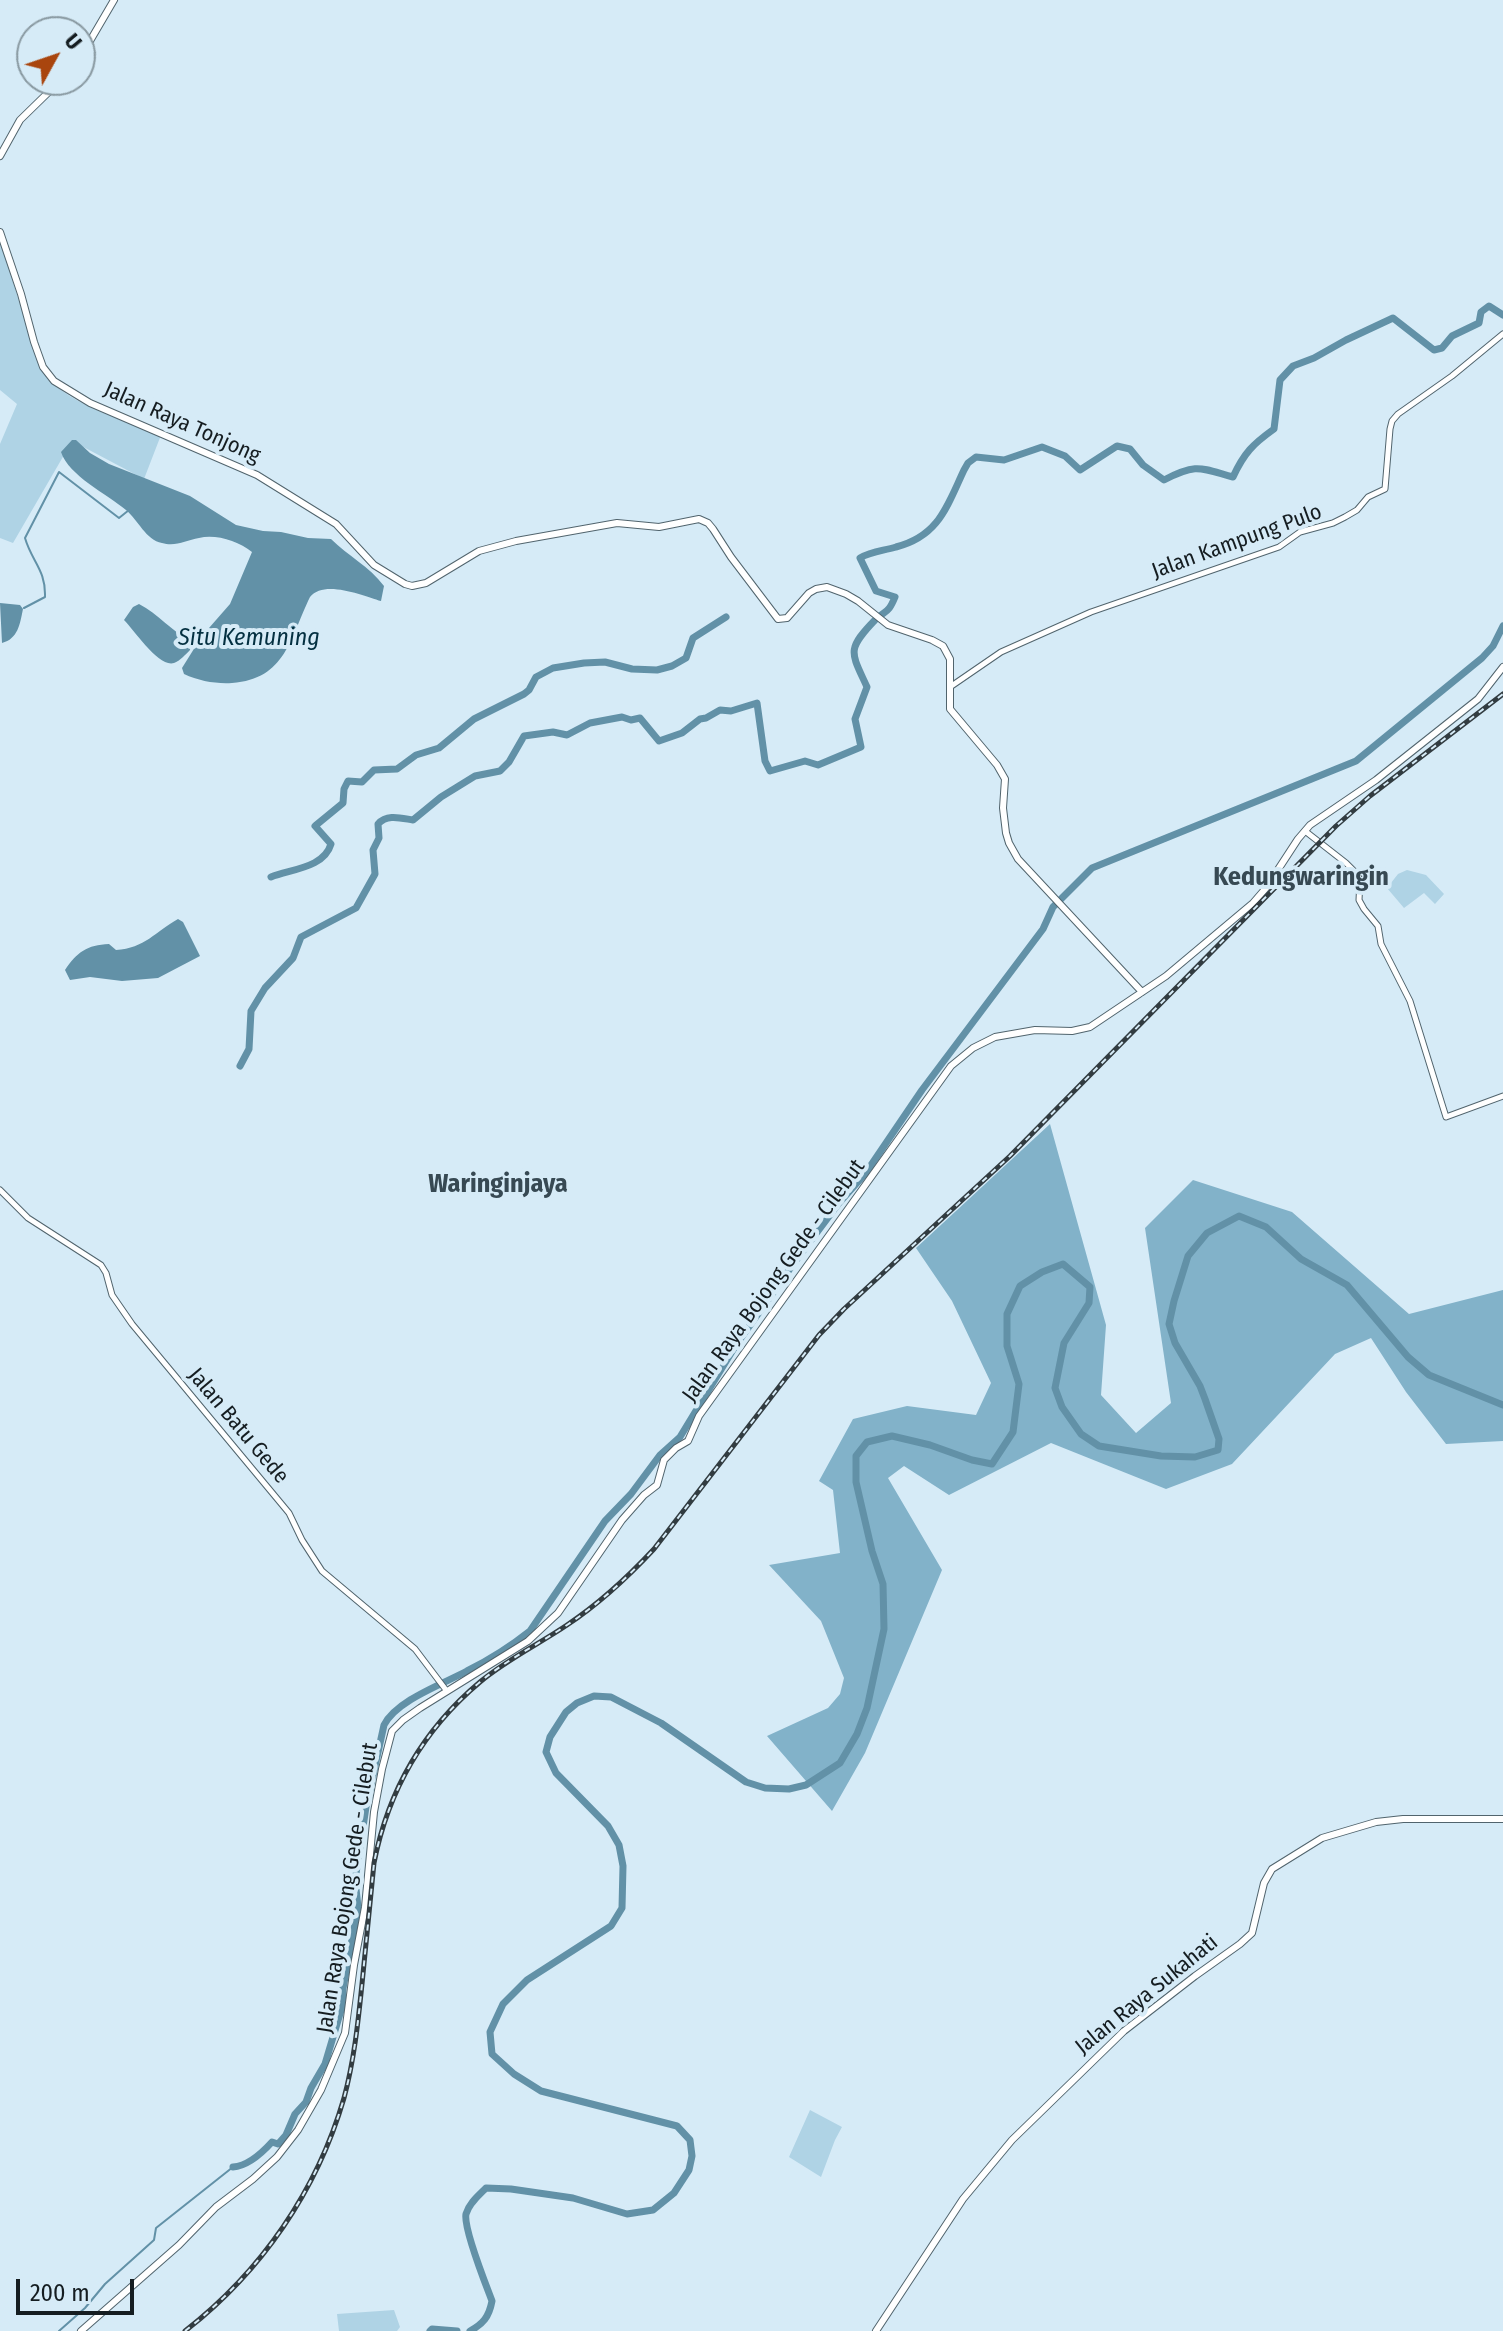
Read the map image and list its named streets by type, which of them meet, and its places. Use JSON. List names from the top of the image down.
{
  "streets": {
    "main road": ["Jalan Raya Tonjong", "Jalan Raya Bojong Gede - Cilebut", "Jalan Raya Sukahati"],
    "street": ["Jalan Kampung Pulo", "Jalan Batu Gede"]
  },
  "crossings": [
    ["Jalan Raya Tonjong", "Jalan Kampung Pulo"],
    ["Jalan Raya Bojong Gede - Cilebut", "Jalan Batu Gede"]
  ],
  "districts": ["Kedungwaringin", "Waringinjaya"],
  "water": ["Situ Kemuning"],
  "scale_bar": "200 m",
  "north": "top right"
}
